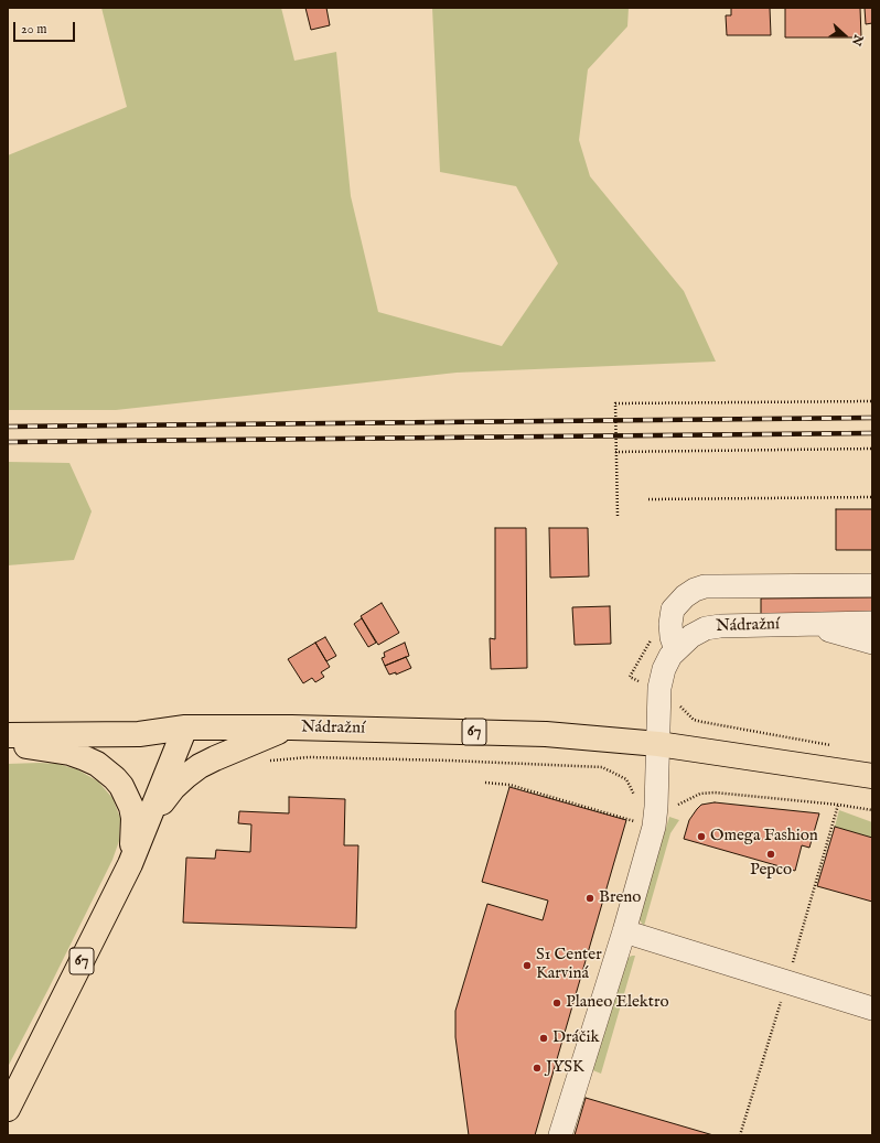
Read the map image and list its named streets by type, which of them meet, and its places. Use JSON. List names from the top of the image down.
{
  "streets": {
    "main road": ["Nádražní", "67"]
  },
  "crossings": [
    ["Nádražní", "67"]
  ],
  "places": [
    "Omega Fashion",
    "Pepco",
    "Breno",
    "S1 Center Karviná",
    "Planeo Elektro",
    "Dráčik",
    "JYSK"
  ],
  "scale_bar": "20 m",
  "north": "right"
}
